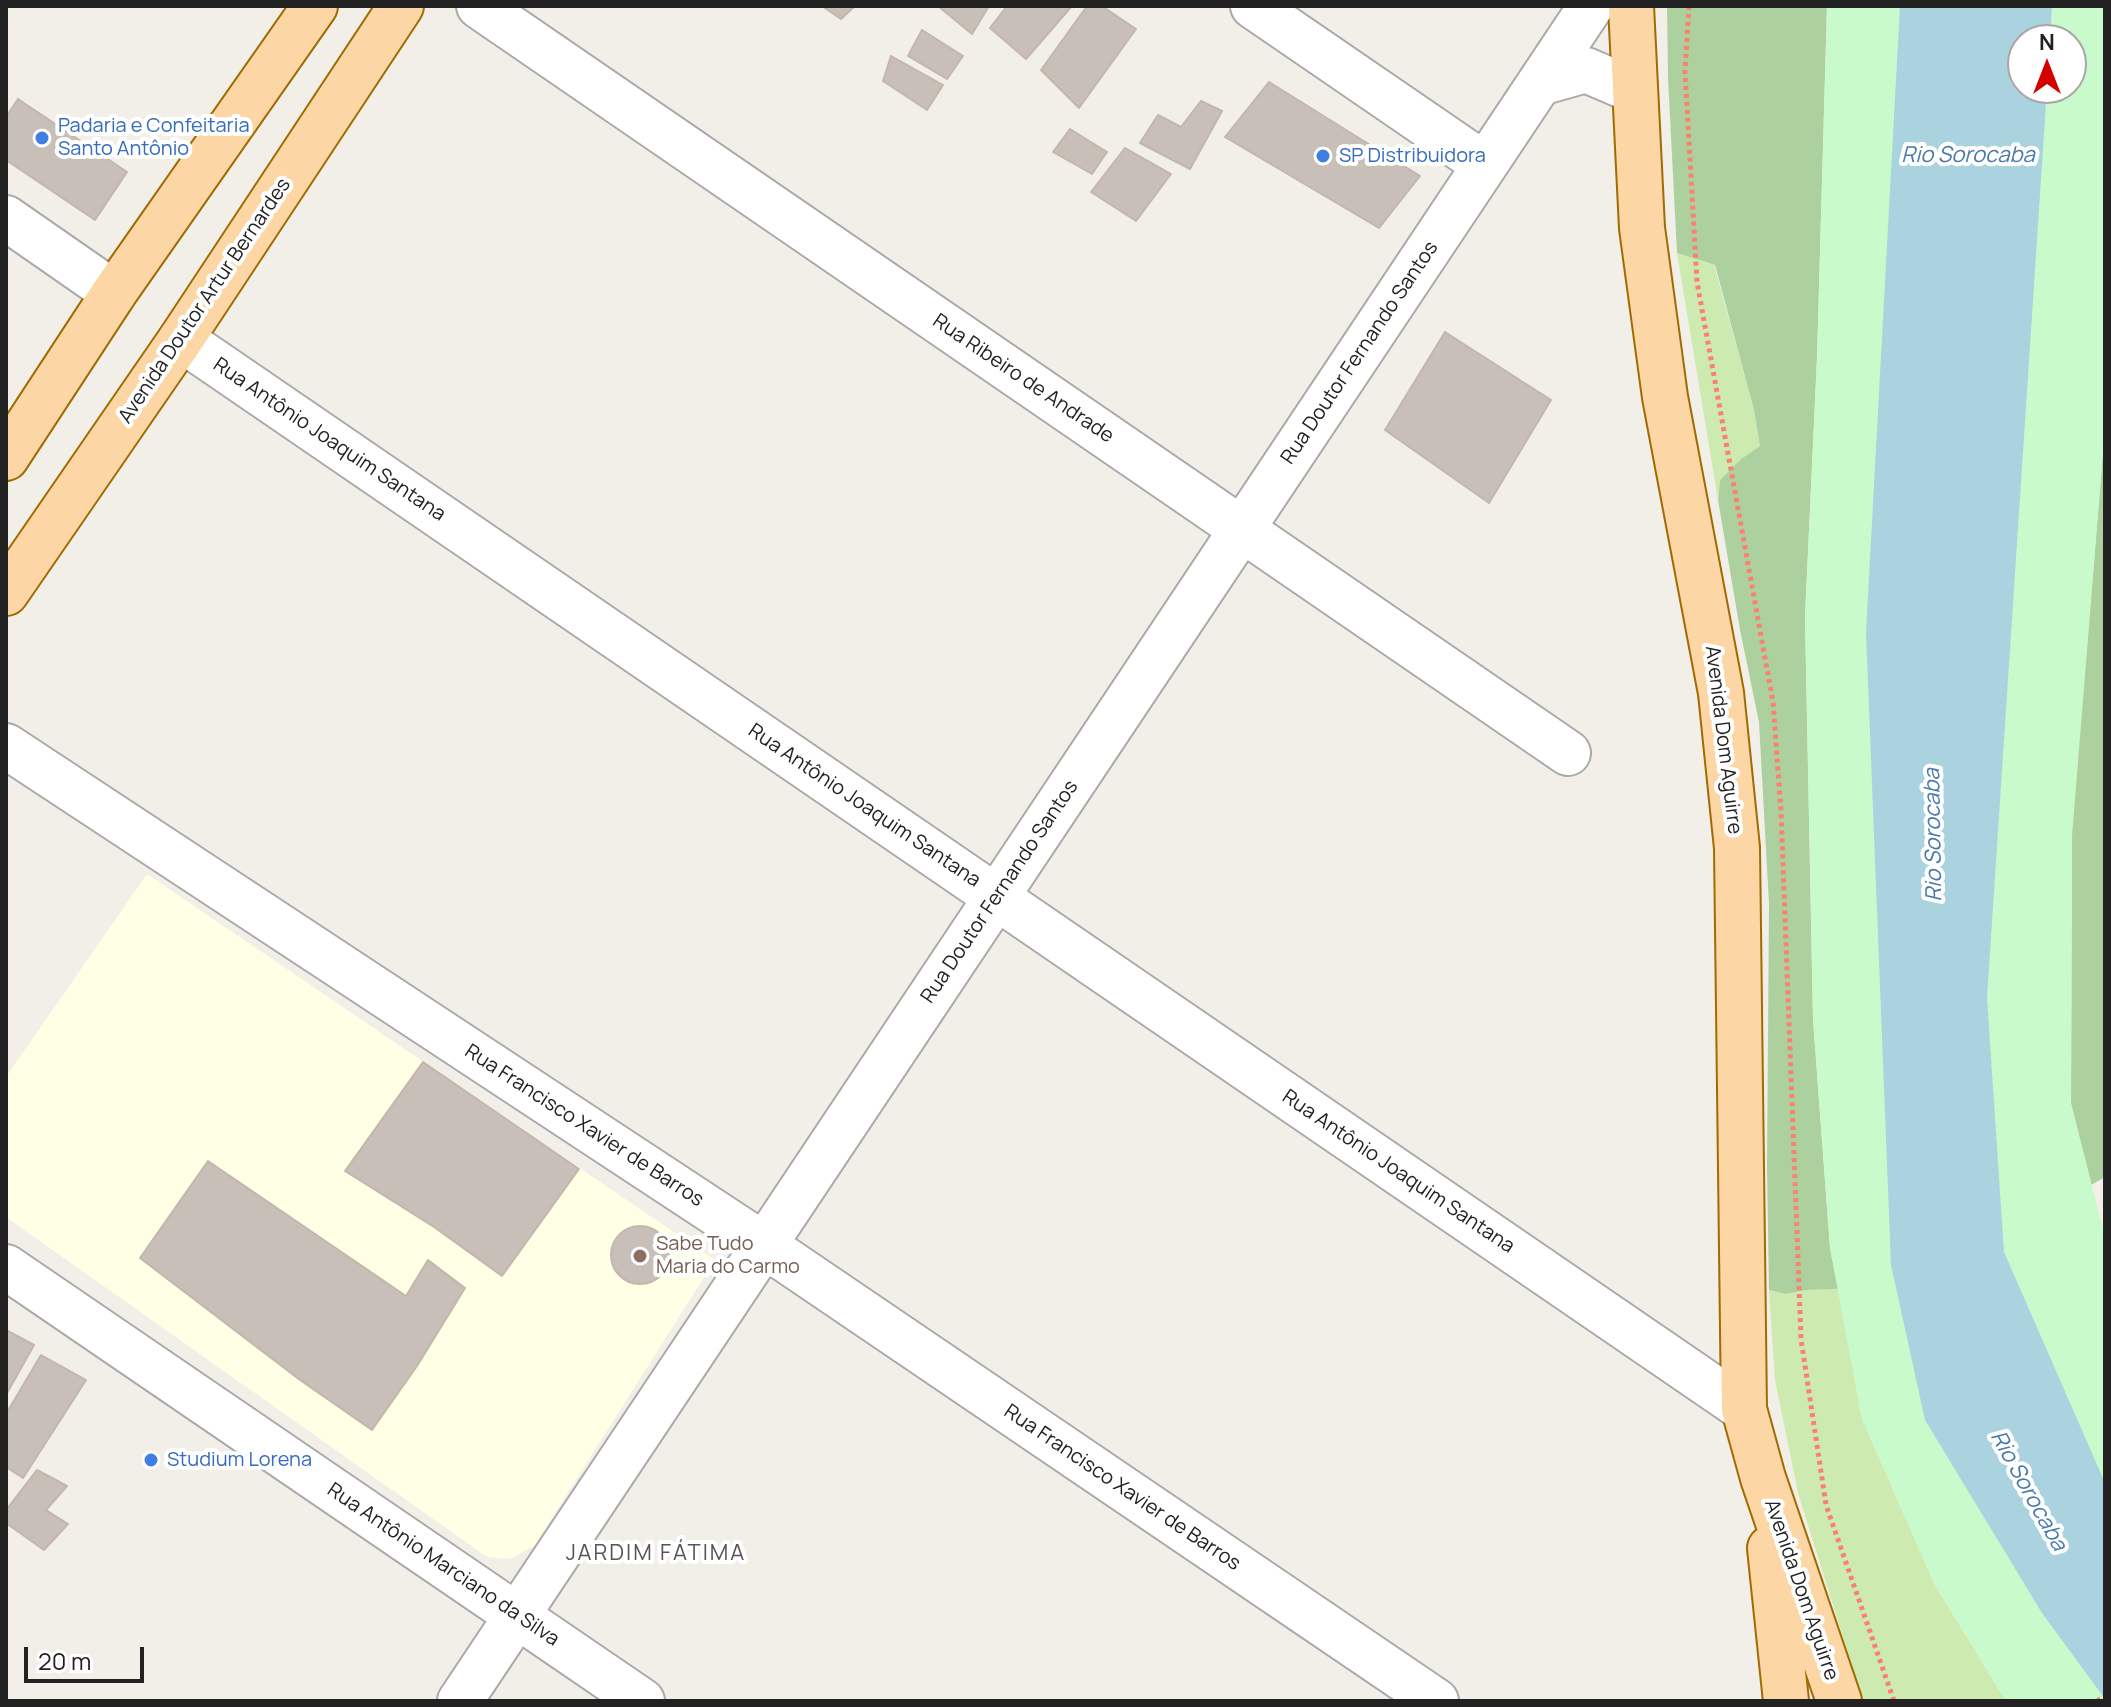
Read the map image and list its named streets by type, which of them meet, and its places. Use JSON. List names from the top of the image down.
{
  "streets": {
    "main road": ["Avenida Doutor Artur Bernardes", "Avenida Dom Aguirre"],
    "street": [
      "Rua Doutor Fernando Santos",
      "Rua Ribeiro de Andrade",
      "Rua Antônio Joaquim Santana",
      "Rua Francisco Xavier de Barros",
      "Rua Antônio Marciano da Silva"
    ]
  },
  "crossings": [
    ["Avenida Doutor Artur Bernardes", "Rua Antônio Joaquim Santana"],
    ["Rua Doutor Fernando Santos", "Rua Ribeiro de Andrade"],
    ["Rua Doutor Fernando Santos", "Rua Antônio Joaquim Santana"],
    ["Rua Doutor Fernando Santos", "Rua Francisco Xavier de Barros"],
    ["Rua Doutor Fernando Santos", "Rua Antônio Marciano da Silva"],
    ["Rua Antônio Joaquim Santana", "Avenida Dom Aguirre"]
  ],
  "districts": ["JARDIM FÁTIMA"],
  "water": ["Rio Sorocaba"],
  "places": [
    "Padaria e Confeitaria Santo Antônio",
    "SP Distribuidora",
    "Sabe Tudo Maria do Carmo",
    "Studium Lorena"
  ],
  "scale_bar": "20 m",
  "north": "top"
}
